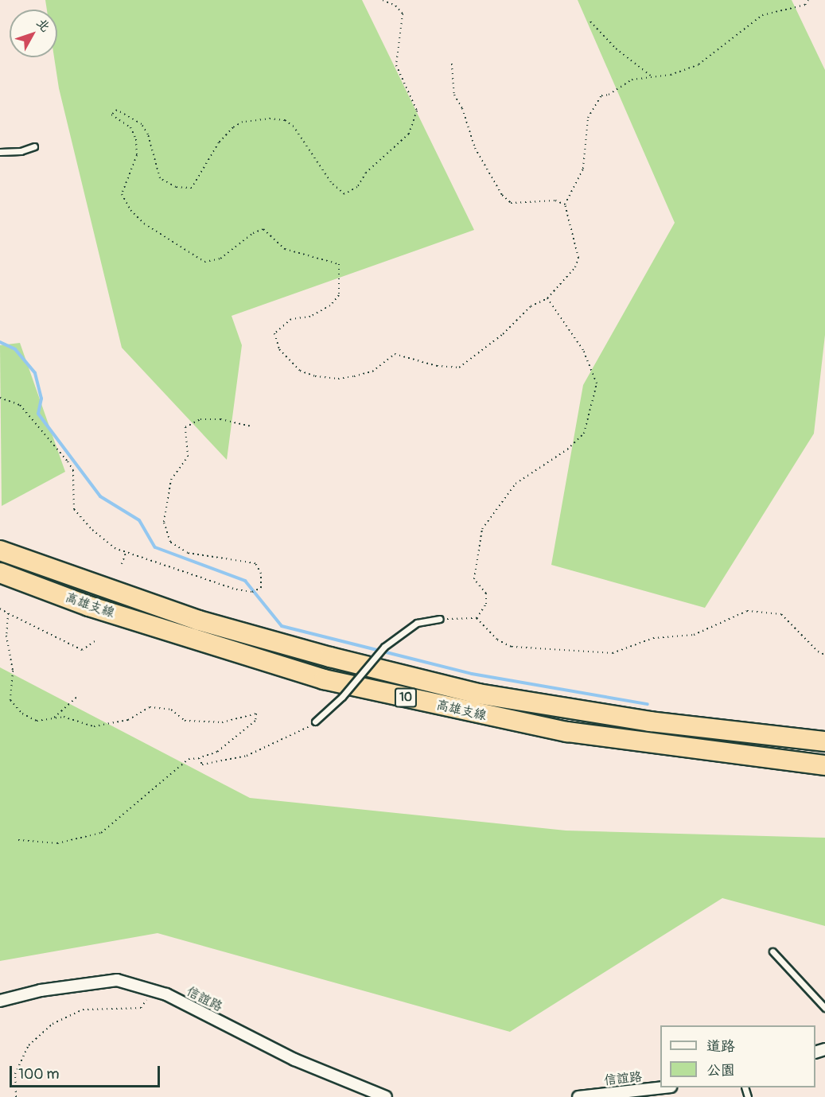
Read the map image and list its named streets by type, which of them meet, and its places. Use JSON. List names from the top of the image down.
{
  "streets": {
    "highway": ["高雄支線", "10"],
    "street": ["信誼路"]
  },
  "legend": ["道路", "公園"],
  "scale_bar": "100 m",
  "north": "top right"
}
